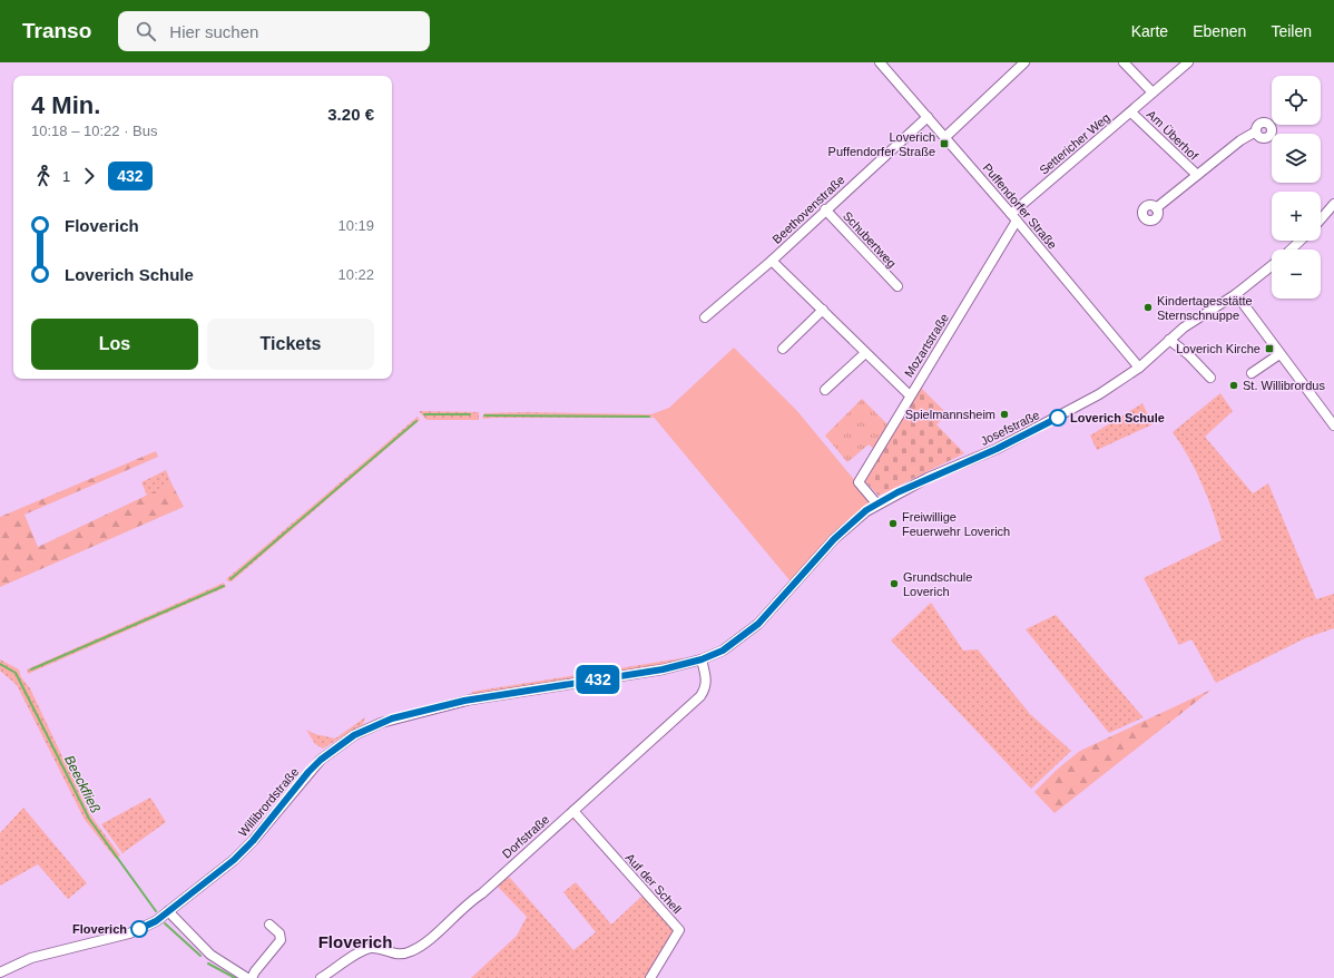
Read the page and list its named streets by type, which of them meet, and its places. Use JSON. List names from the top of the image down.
{
  "streets": {
    "street": [
      "Am Überhof",
      "Settericher Weg",
      "Puffendorfer Straße",
      "Beethovenstraße",
      "Schubertweg",
      "Mozartstraße",
      "Josefstraße",
      "Willibrordstraße",
      "Dorfstraße",
      "Auf der Schell"
    ]
  },
  "crossings": [
    ["Am Überhof", "Settericher Weg"],
    ["Settericher Weg", "Puffendorfer Straße"],
    ["Settericher Weg", "Mozartstraße"],
    ["Puffendorfer Straße", "Beethovenstraße"],
    ["Puffendorfer Straße", "Mozartstraße"],
    ["Puffendorfer Straße", "Josefstraße"],
    ["Beethovenstraße", "Schubertweg"],
    ["Mozartstraße", "Josefstraße"],
    ["Josefstraße", "Willibrordstraße"],
    ["Willibrordstraße", "Dorfstraße"],
    ["Dorfstraße", "Auf der Schell"]
  ],
  "districts": ["Floverich"],
  "water": ["Beeckfließ"],
  "places": {
    "transit": ["Loverich Puffendorfer Straße", "Loverich Kirche"],
    "other": [
      "Kindertagesstätte Sternschnuppe",
      "St. Willibrordus",
      "Spielmannsheim",
      "Loverich Schule",
      "Freiwillige Feuerwehr Loverich",
      "Grundschule Loverich",
      "Floverich"
    ]
  },
  "lines": ["bus line 432"],
  "page": {
    "header": "Transo",
    "search": "Hier suchen",
    "nav": ["Karte", "Ebenen", "Teilen"],
    "on_map": "432",
    "map_buttons": ["+", "−"],
    "heading": ["4 Min.", "10:18 – 10:22 · Bus", "3.20 €"],
    "legs": ["1", "432"],
    "list": [
      {
        "name": "Floverich",
        "value": "10:19"
      },
      {
        "name": "Loverich Schule",
        "value": "10:22"
      }
    ],
    "buttons": ["Los", "Tickets"]
  }
}
